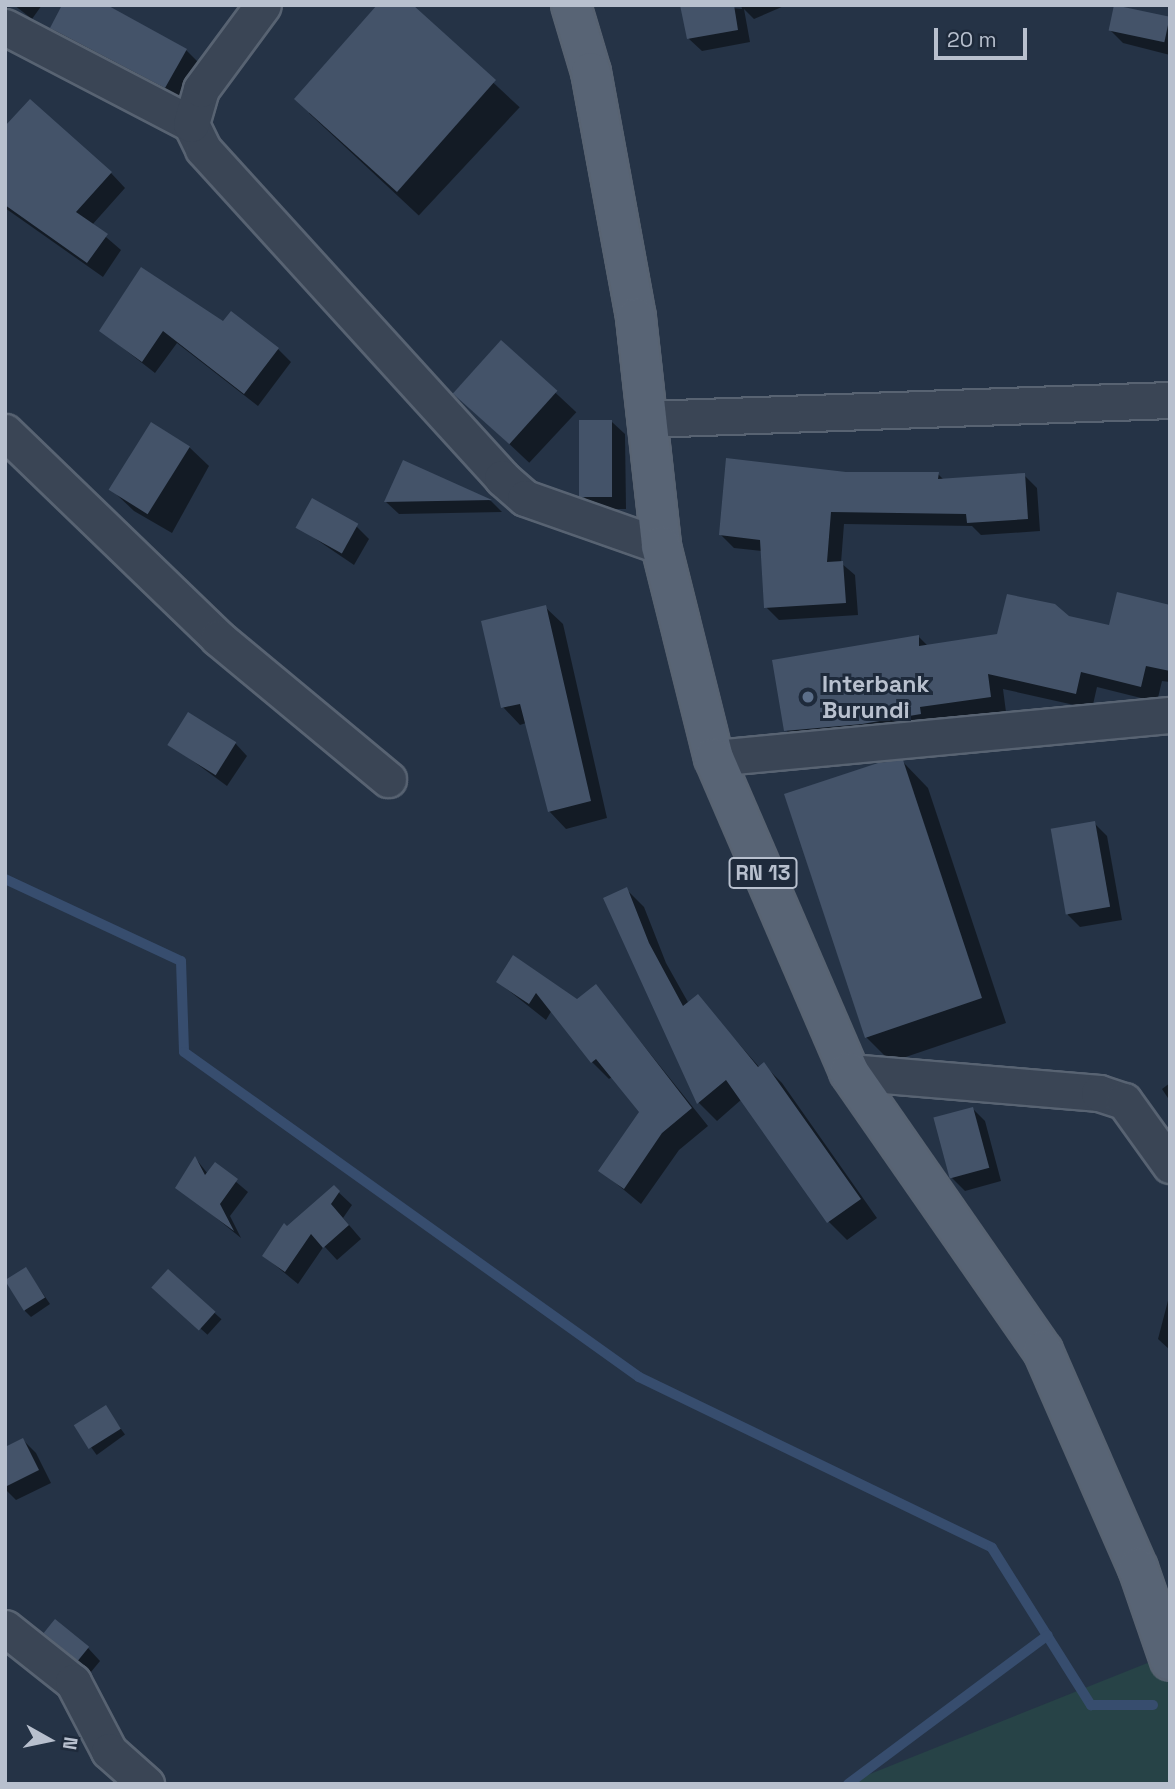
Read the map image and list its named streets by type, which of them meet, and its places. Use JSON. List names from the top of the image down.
{
  "streets": {
    "main road": ["RN 13"]
  },
  "places": ["Interbank Burundi"],
  "scale_bar": "20 m",
  "north": "right"
}
